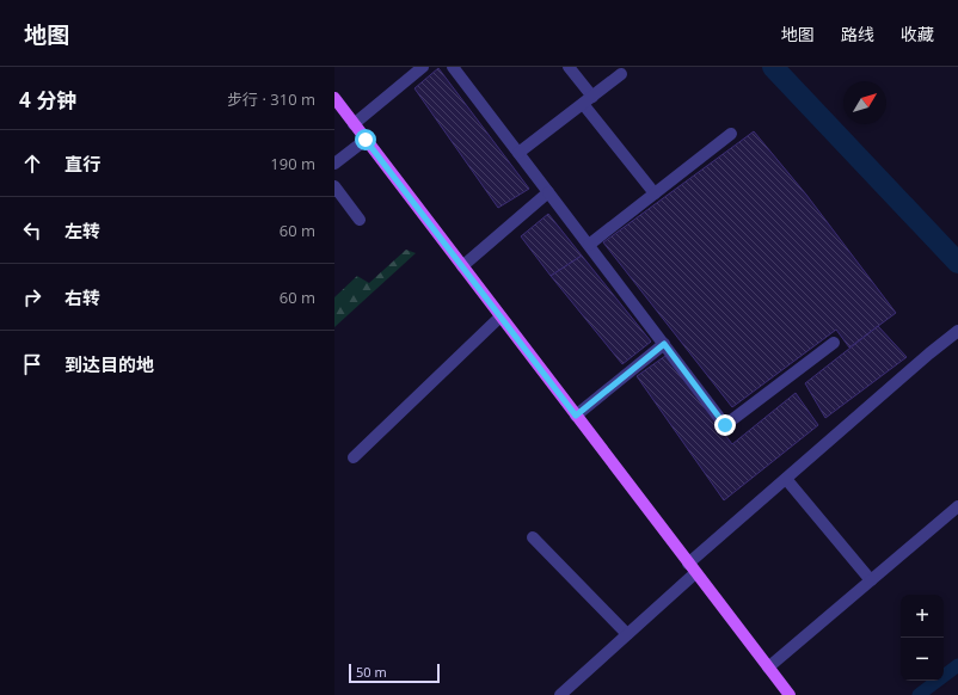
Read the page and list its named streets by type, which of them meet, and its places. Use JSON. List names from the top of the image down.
{
  "scale_bar": "50 m",
  "north": "top right",
  "page": {
    "header": "地图",
    "nav": ["地图", "路线", "收藏"],
    "heading": ["4 分钟", "步行 · 310 m"],
    "list": [
      ["直行", "190 m"],
      ["左转", "60 m"],
      ["右转", "60 m"],
      "到达目的地"
    ],
    "map_buttons": ["+", "−"],
    "scale": "50 m"
  }
}
